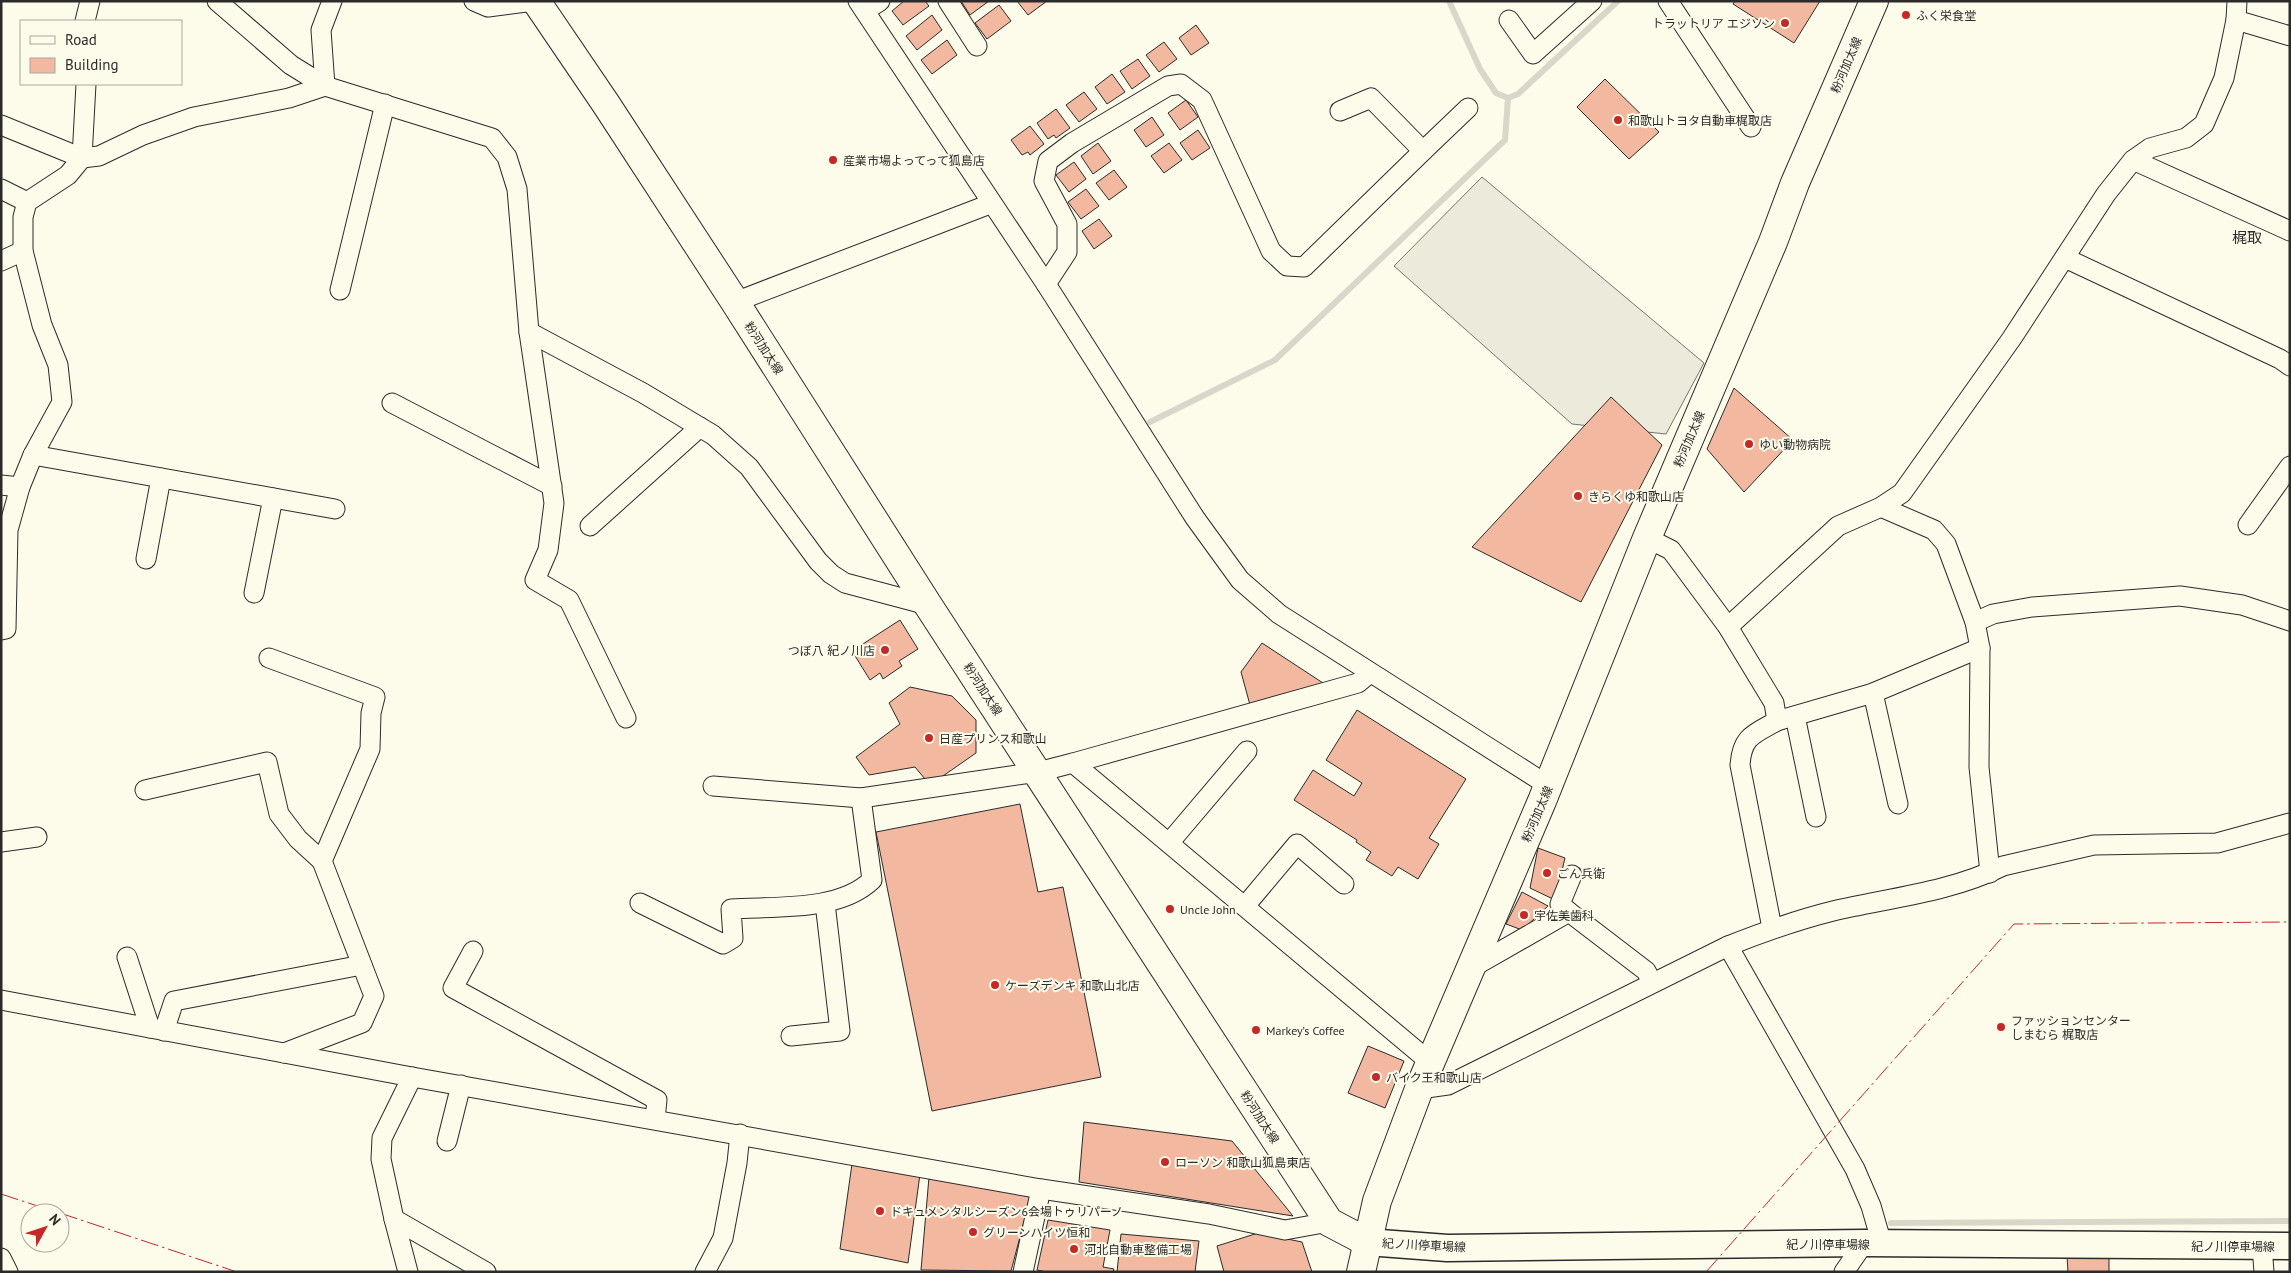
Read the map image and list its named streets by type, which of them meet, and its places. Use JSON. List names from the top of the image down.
{
  "streets": {
    "main road": ["粉河加太線", "紀ノ川停車場線"]
  },
  "crossings": [
    ["粉河加太線", "紀ノ川停車場線"]
  ],
  "districts": ["梶取"],
  "places": [
    "ふく栄食堂",
    "トラットリア エジソン",
    "和歌山トヨタ自動車梶取店",
    "産業市場よってって狐島店",
    "ゆい動物病院",
    "きらくゆ和歌山店",
    "つぼ八 紀ノ川店",
    "日産プリンス和歌山",
    "ごん兵衛",
    "Uncle John",
    "宇佐美歯科",
    "ケーズデンキ 和歌山北店",
    "ファッションセンター しまむら 梶取店",
    "Markey’s Coffee",
    "バイク王和歌山店",
    "ローソン 和歌山狐島東店",
    "ドキュメンタルシーズン6会場トゥリパーノ",
    "グリーンハイツ恒和",
    "河北自動車整備工場"
  ],
  "legend": ["Road", "Building"],
  "north": "top right"
}
